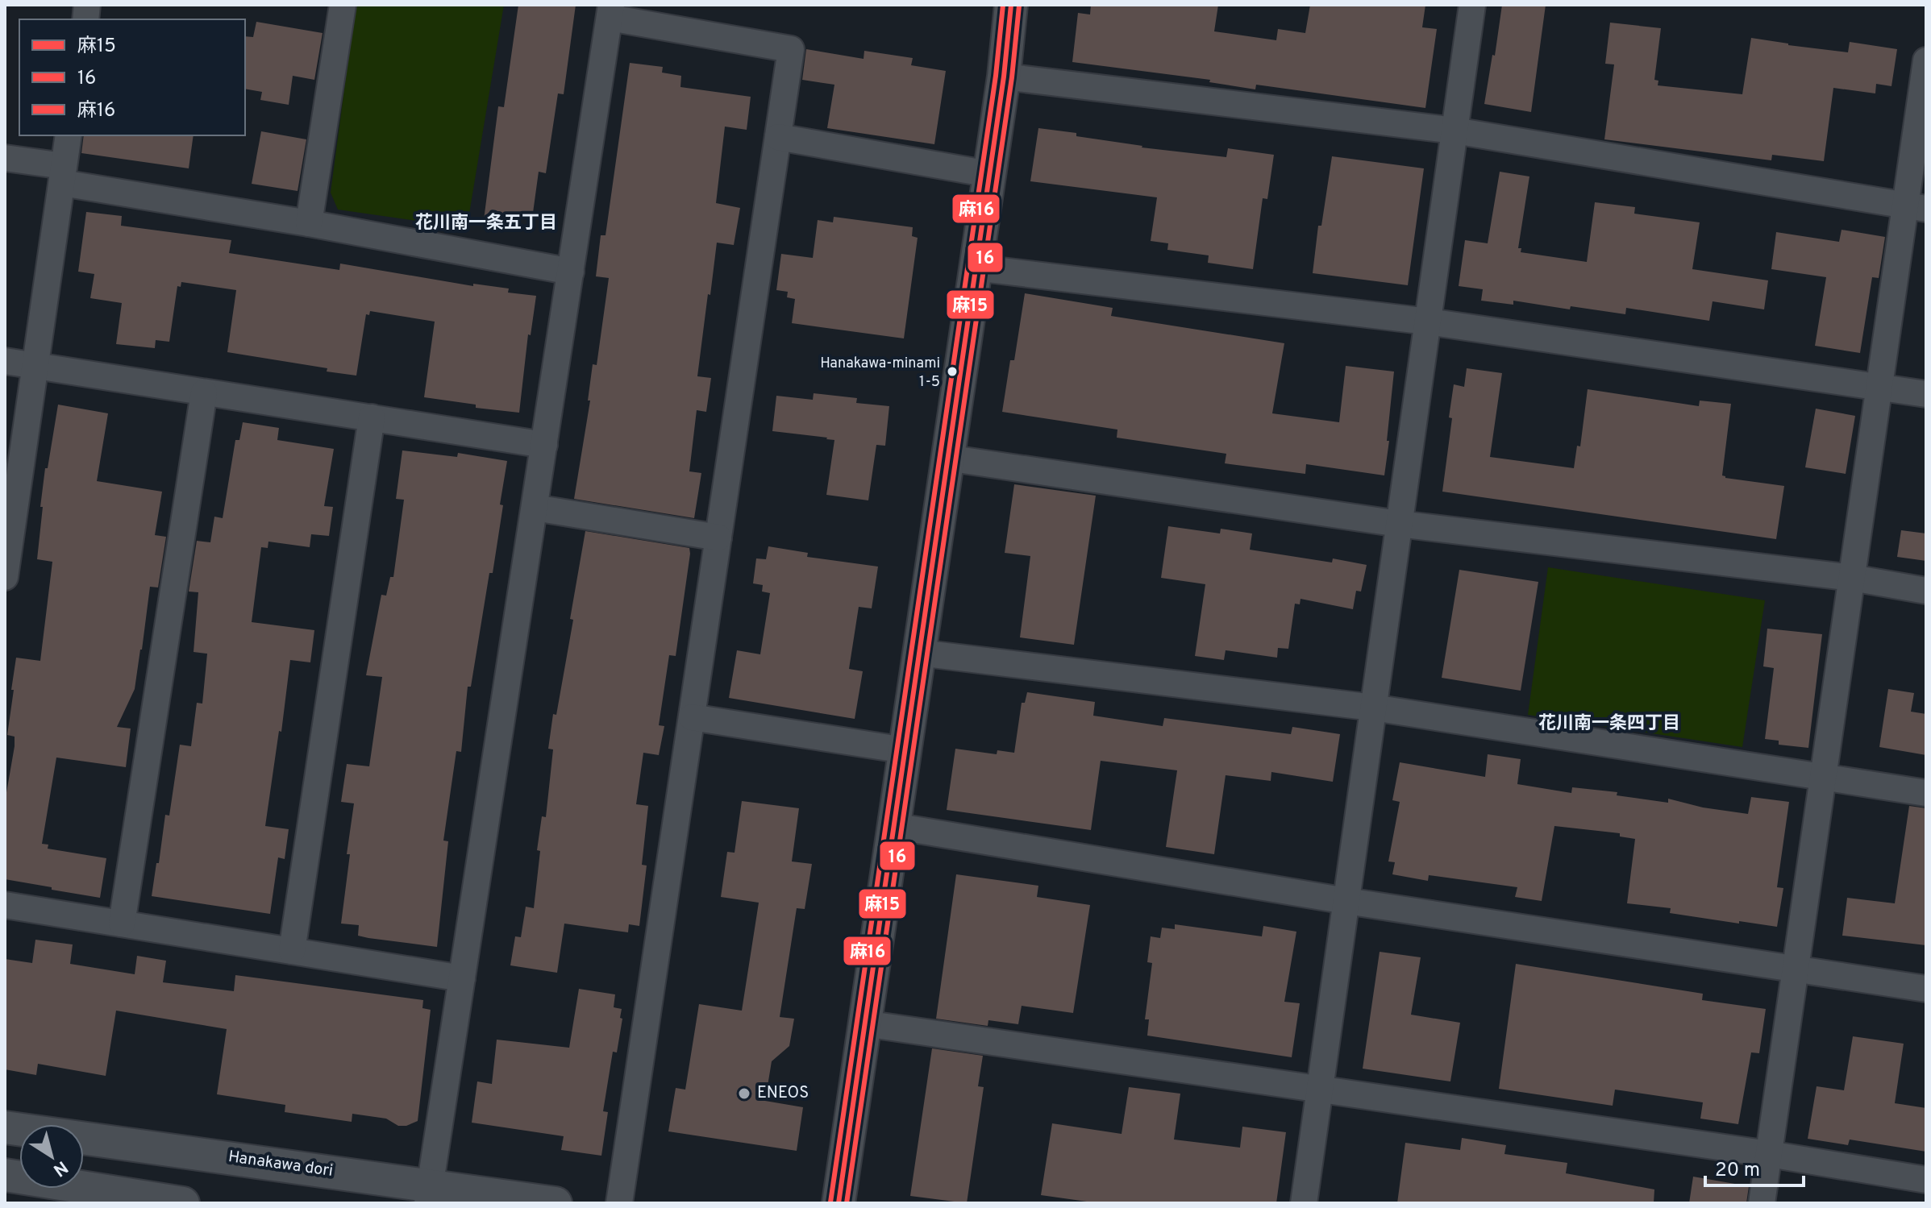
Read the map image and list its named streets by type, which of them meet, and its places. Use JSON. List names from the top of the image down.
{
  "streets": {
    "street": ["Hanakawa dori"]
  },
  "districts": ["花川南一条五丁目", "花川南一条四丁目"],
  "places": ["Hanakawa-minami 1-5", "ENEOS"],
  "lines": ["transit line 麻15", "transit line 麻16", "transit line 16"],
  "legend": ["麻15", "16", "麻16"],
  "scale_bar": "20 m",
  "north": "bottom right"
}
